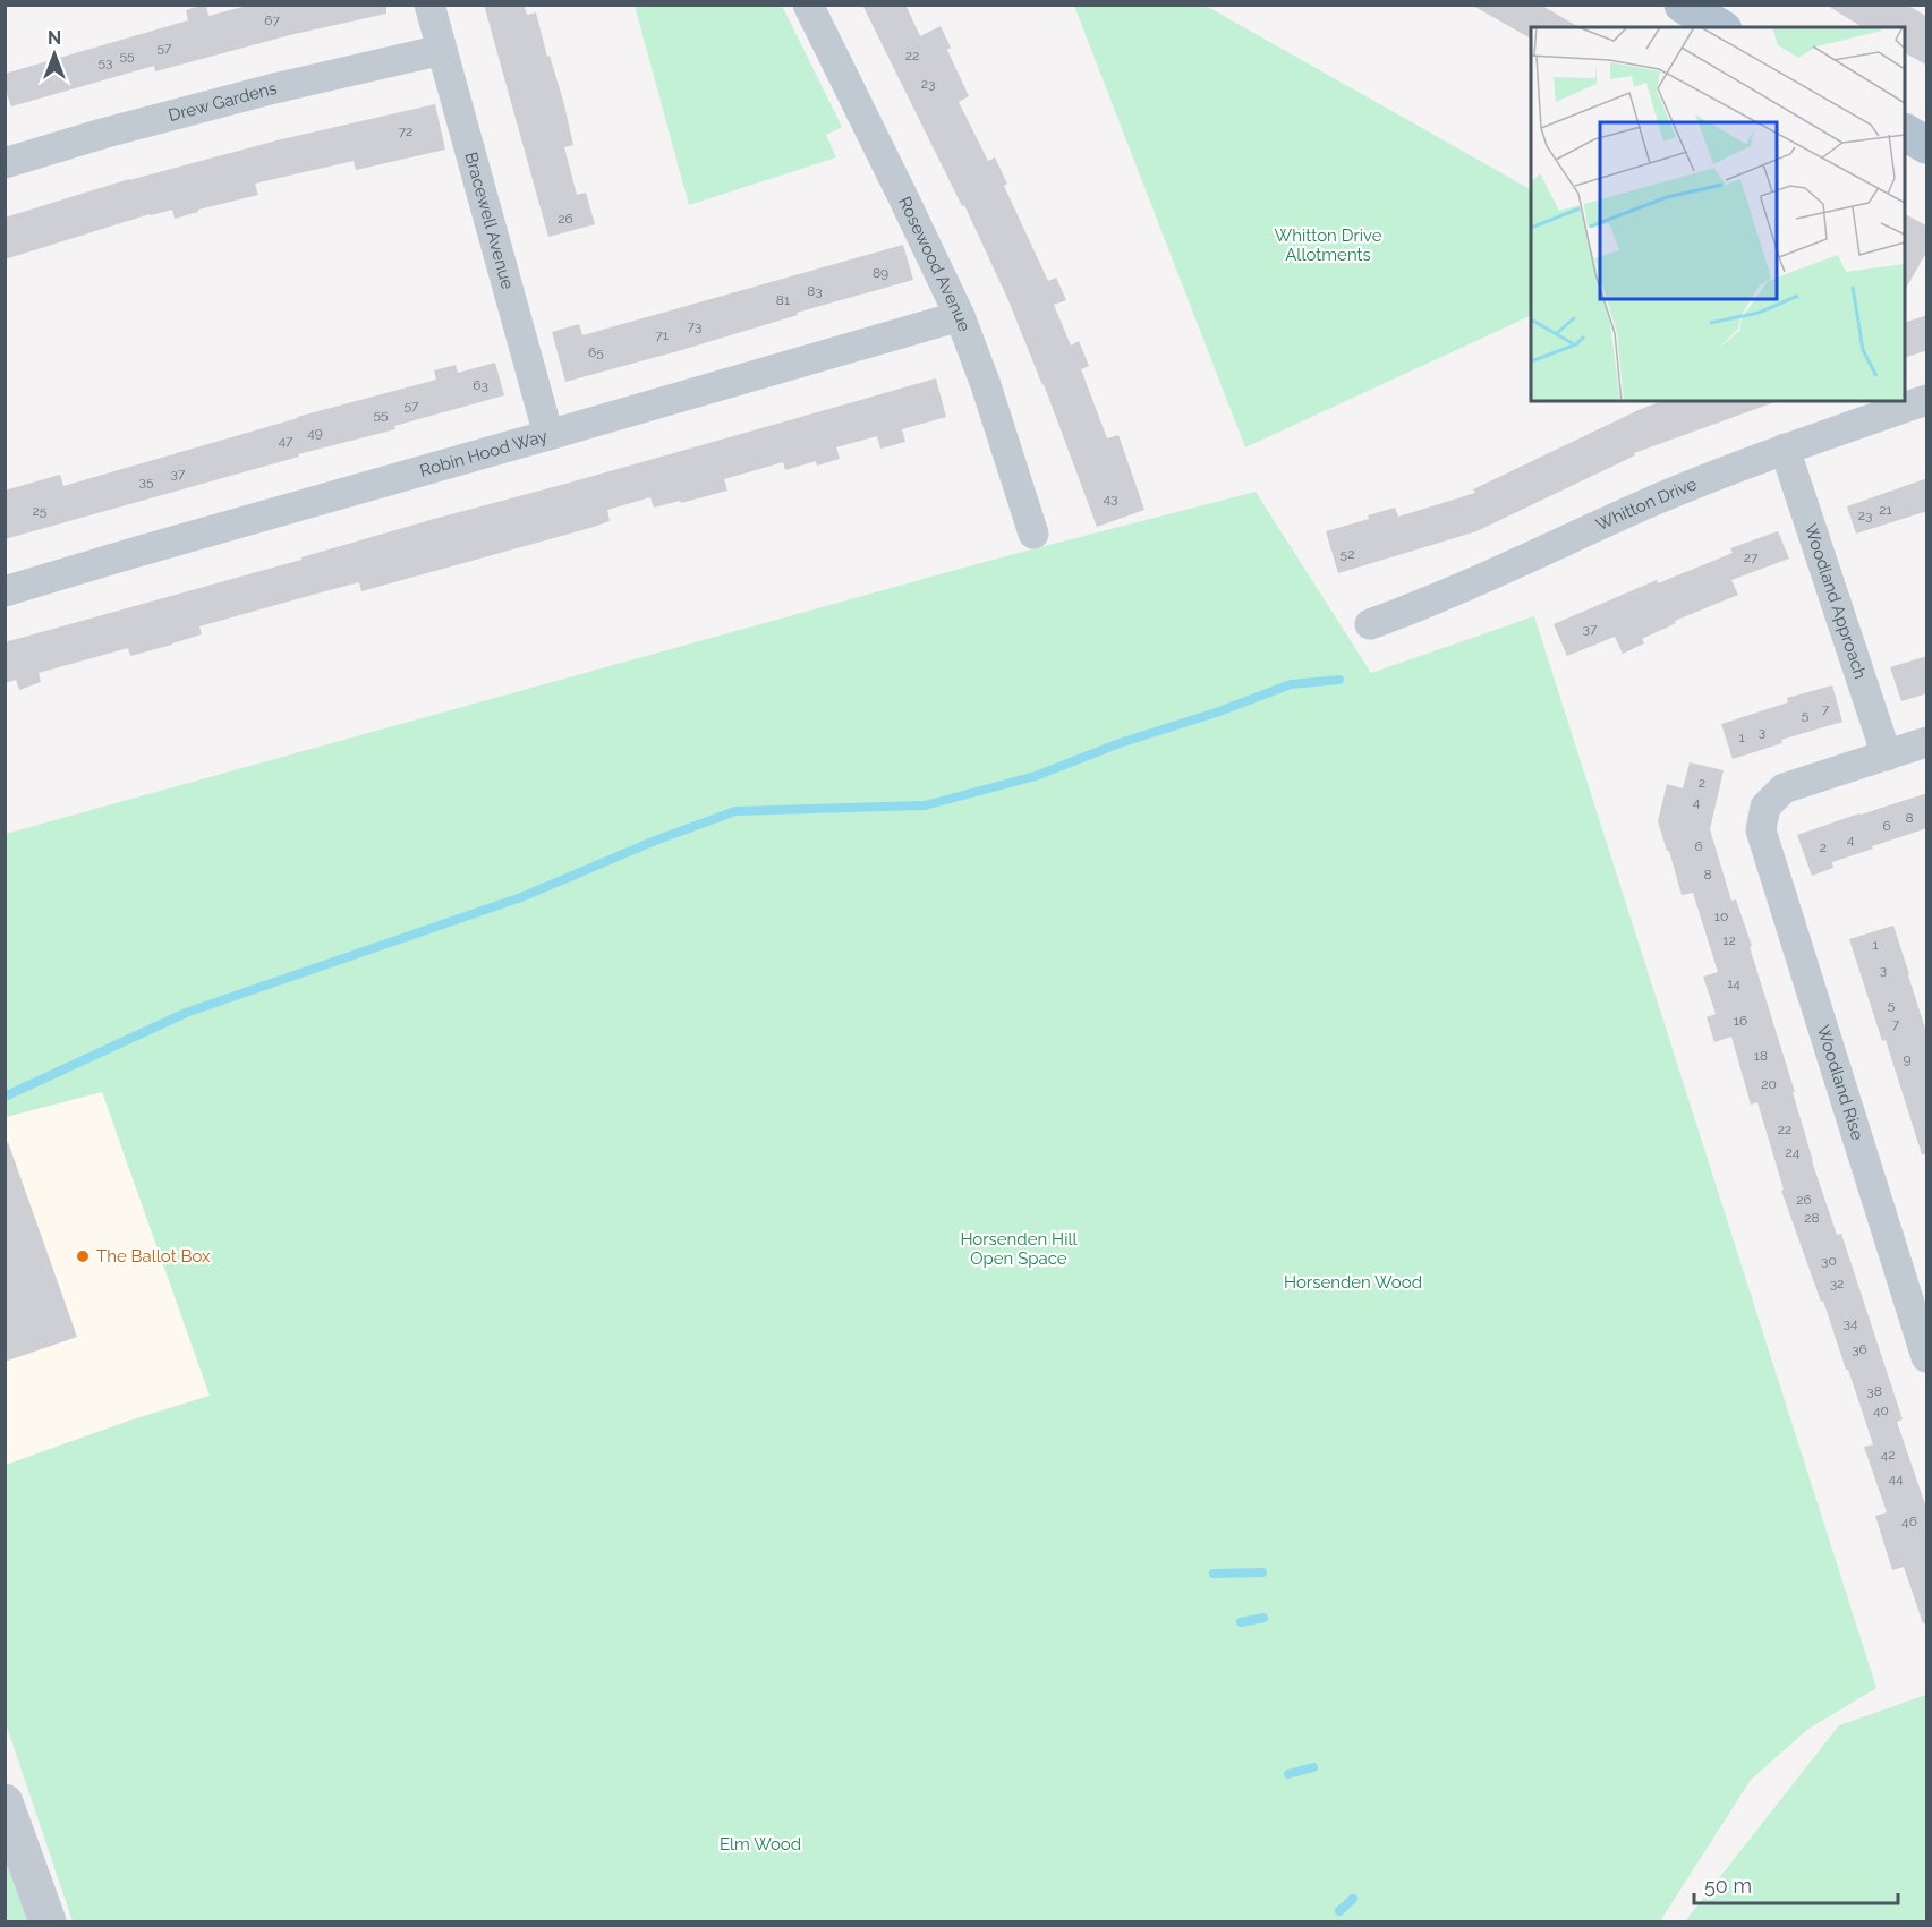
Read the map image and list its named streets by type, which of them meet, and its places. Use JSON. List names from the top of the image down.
{
  "streets": {
    "street": [
      "Drew Gardens",
      "Bracewell Avenue",
      "Rosewood Avenue",
      "Robin Hood Way",
      "Whitton Drive",
      "Woodland Approach",
      "Woodland Rise"
    ]
  },
  "crossings": [
    ["Drew Gardens", "Bracewell Avenue"],
    ["Bracewell Avenue", "Robin Hood Way"],
    ["Rosewood Avenue", "Robin Hood Way"],
    ["Whitton Drive", "Woodland Approach"],
    ["Woodland Approach", "Woodland Rise"]
  ],
  "parks": [
    "Whitton Drive Allotments",
    "Horsenden Hill Open Space",
    "Horsenden Wood",
    "Elm Wood"
  ],
  "places": ["The Ballot Box"],
  "house_numbers": [
    "67",
    "57",
    "55",
    "22",
    "53",
    "23",
    "72",
    "26",
    "89",
    "83",
    "81",
    "73",
    "71",
    "65",
    "63",
    "57",
    "55",
    "49",
    "47",
    "37",
    "35",
    "43",
    "21",
    "25",
    "23",
    "52",
    "27",
    "37",
    "7",
    "5",
    "3",
    "1",
    "2",
    "4",
    "8",
    "6",
    "4",
    "6",
    "2",
    "8",
    "10",
    "12",
    "1",
    "3",
    "14",
    "5",
    "16",
    "7",
    "18",
    "9",
    "20",
    "22",
    "24",
    "26",
    "28",
    "30",
    "32",
    "34",
    "36",
    "38",
    "40",
    "42",
    "44",
    "46"
  ],
  "scale_bar": "50 m",
  "north": "top"
}
